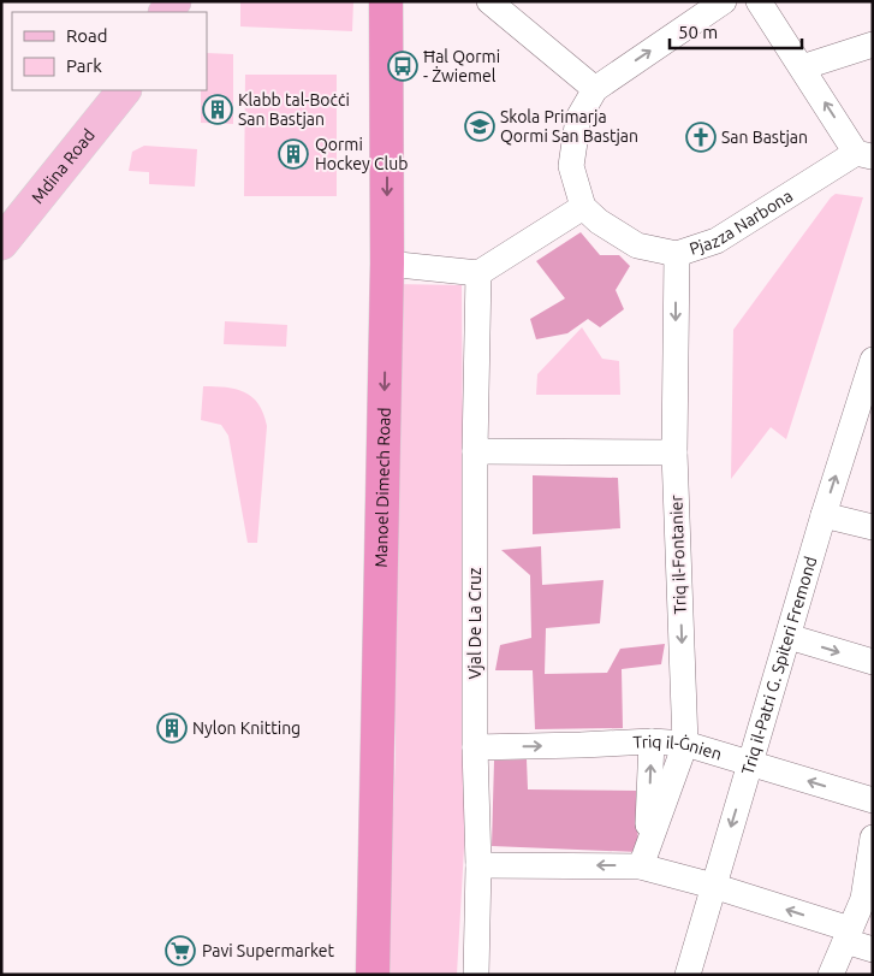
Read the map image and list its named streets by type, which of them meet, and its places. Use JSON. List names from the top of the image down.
{
  "streets": {
    "highway": ["Manoel Dimech Road"],
    "main road": ["Mdina Road"],
    "street": [
      "Pjazza Narbona",
      "Triq il-Fontanier",
      "Vjal De La Cruz",
      "Triq il-Patri G. Spiteri Fremond",
      "Triq il-Ġnien"
    ]
  },
  "crossings": [
    ["Pjazza Narbona", "Triq il-Fontanier"],
    ["Triq il-Fontanier", "Triq il-Ġnien"],
    ["Vjal De La Cruz", "Triq il-Ġnien"],
    ["Triq il-Patri G. Spiteri Fremond", "Triq il-Ġnien"]
  ],
  "one_way": ["Triq il-Fontanier"],
  "places": {
    "bus stop": ["Ħal Qormi - Żwiemel"],
    "building": ["Klabb tal-Boċċi San Bastjan", "Qormi Hockey Club", "Nylon Knitting"],
    "school or university": ["Skola Primarja Qormi San Bastjan"],
    "church": ["San Bastjan"],
    "supermarket": ["Pavi Supermarket"]
  },
  "legend": ["Road", "Park"],
  "scale_bar": "50 m"
}
